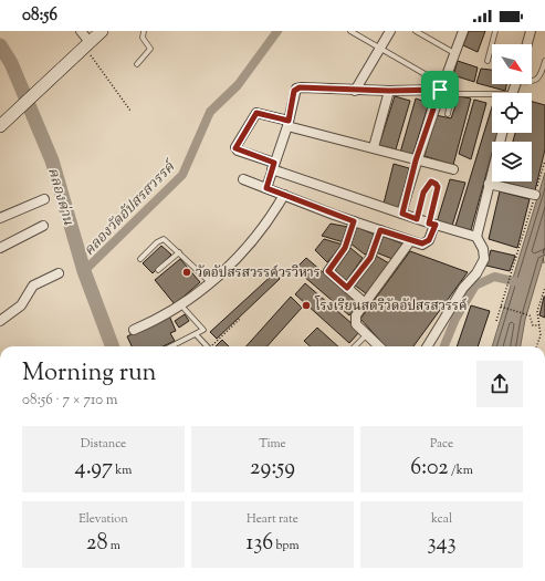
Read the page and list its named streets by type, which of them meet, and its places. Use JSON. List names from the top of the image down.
{
  "water": ["คลองด่าน", "คลองวัดอัปสรสวรรค์"],
  "places": ["วัดอัปสรสวรรค์วรวิหาร", "โรงเรียนสตรีวัดอัปสรสวรรค์"],
  "north": "bottom right",
  "page": {
    "status": "08:56",
    "heading": ["Morning run", "08:56 · 7 × 710 m"],
    "stats": [
      ["Distance", "4.97 km"],
      ["Time", "29:59"],
      ["Pace", "6:02 /km"],
      ["Elevation", "28 m"],
      ["Heart rate", "136 bpm"],
      ["kcal", "343"]
    ]
  }
}
